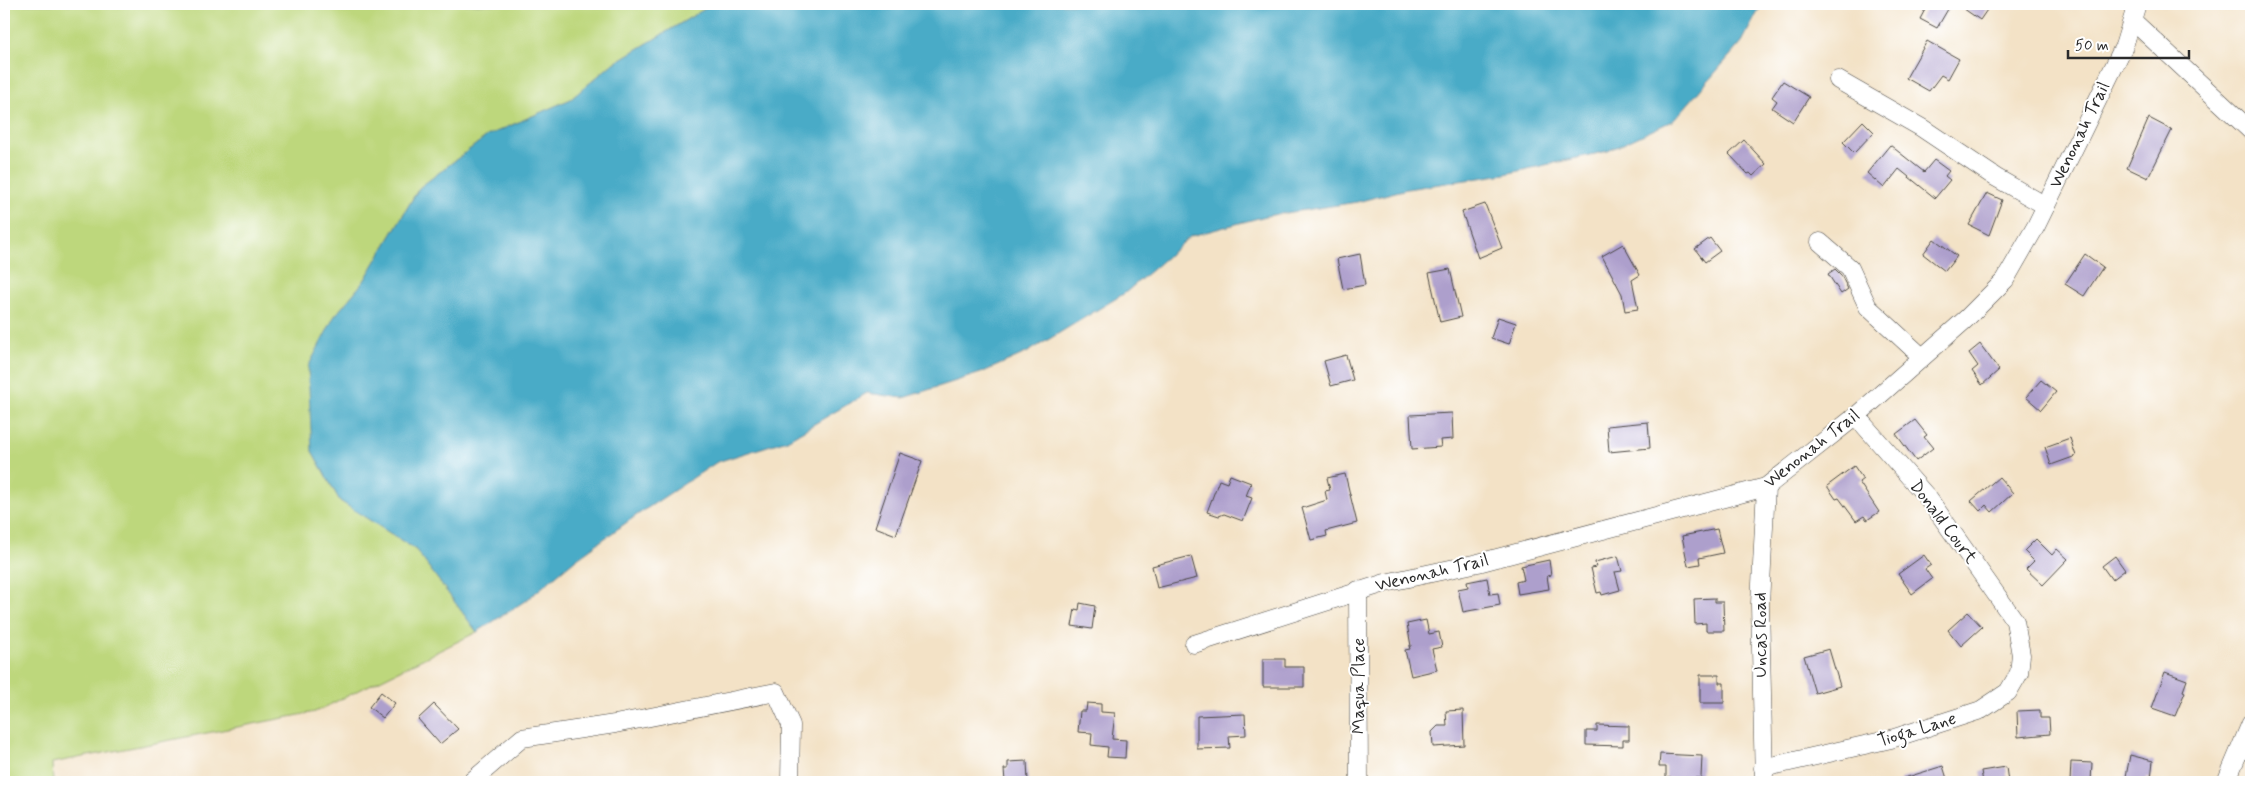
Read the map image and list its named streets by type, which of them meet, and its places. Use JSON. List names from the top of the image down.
{
  "streets": {
    "street": [
      "Wenonah Trail",
      "Donald Court",
      "Uncas Road",
      "Maqua Place",
      "Tioga Lane"
    ]
  },
  "crossings": [
    ["Wenonah Trail", "Donald Court"],
    ["Wenonah Trail", "Uncas Road"],
    ["Wenonah Trail", "Maqua Place"],
    ["Donald Court", "Tioga Lane"],
    ["Uncas Road", "Tioga Lane"]
  ],
  "scale_bar": "50 m"
}
